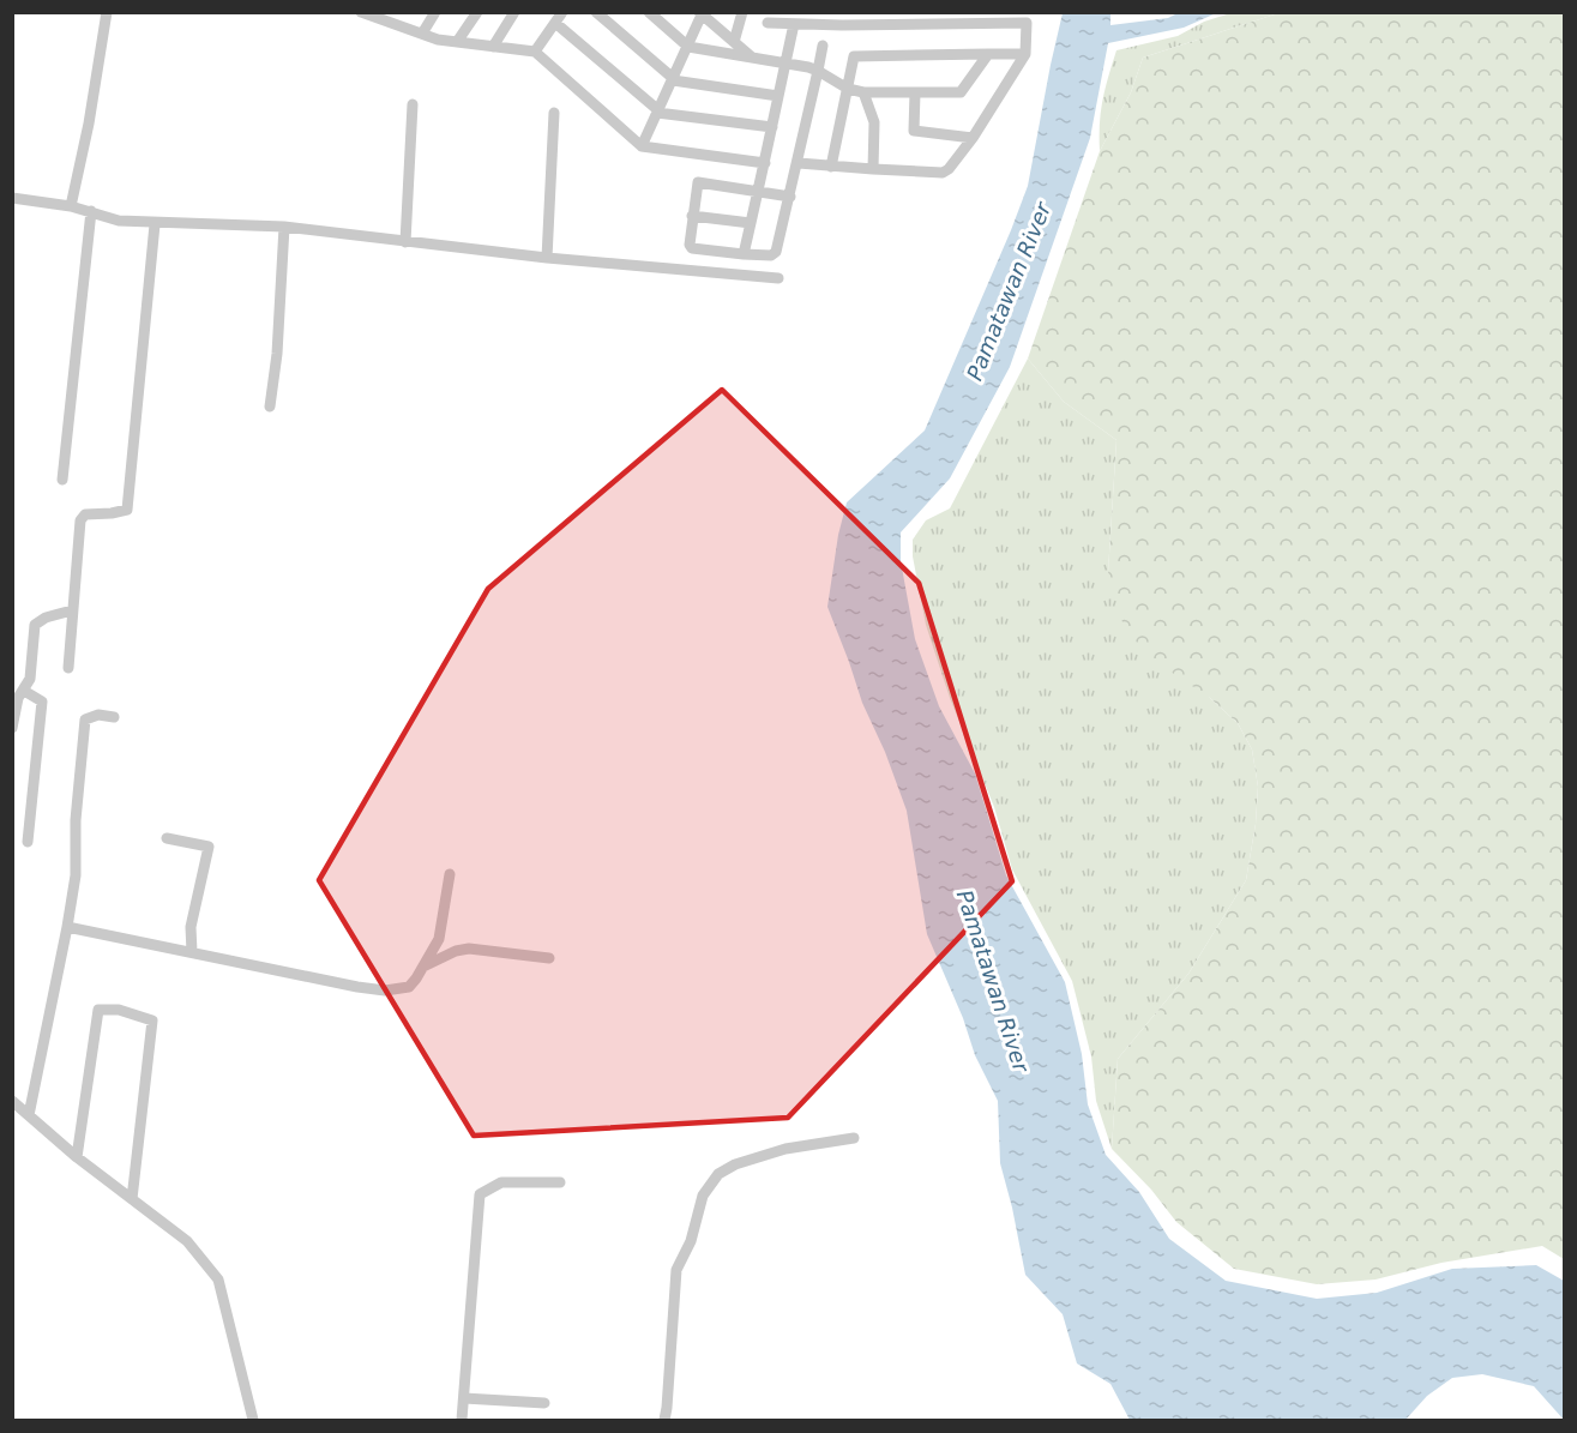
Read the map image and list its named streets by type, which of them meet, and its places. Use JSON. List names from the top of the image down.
{
  "water": ["Pamatawan River"]
}
